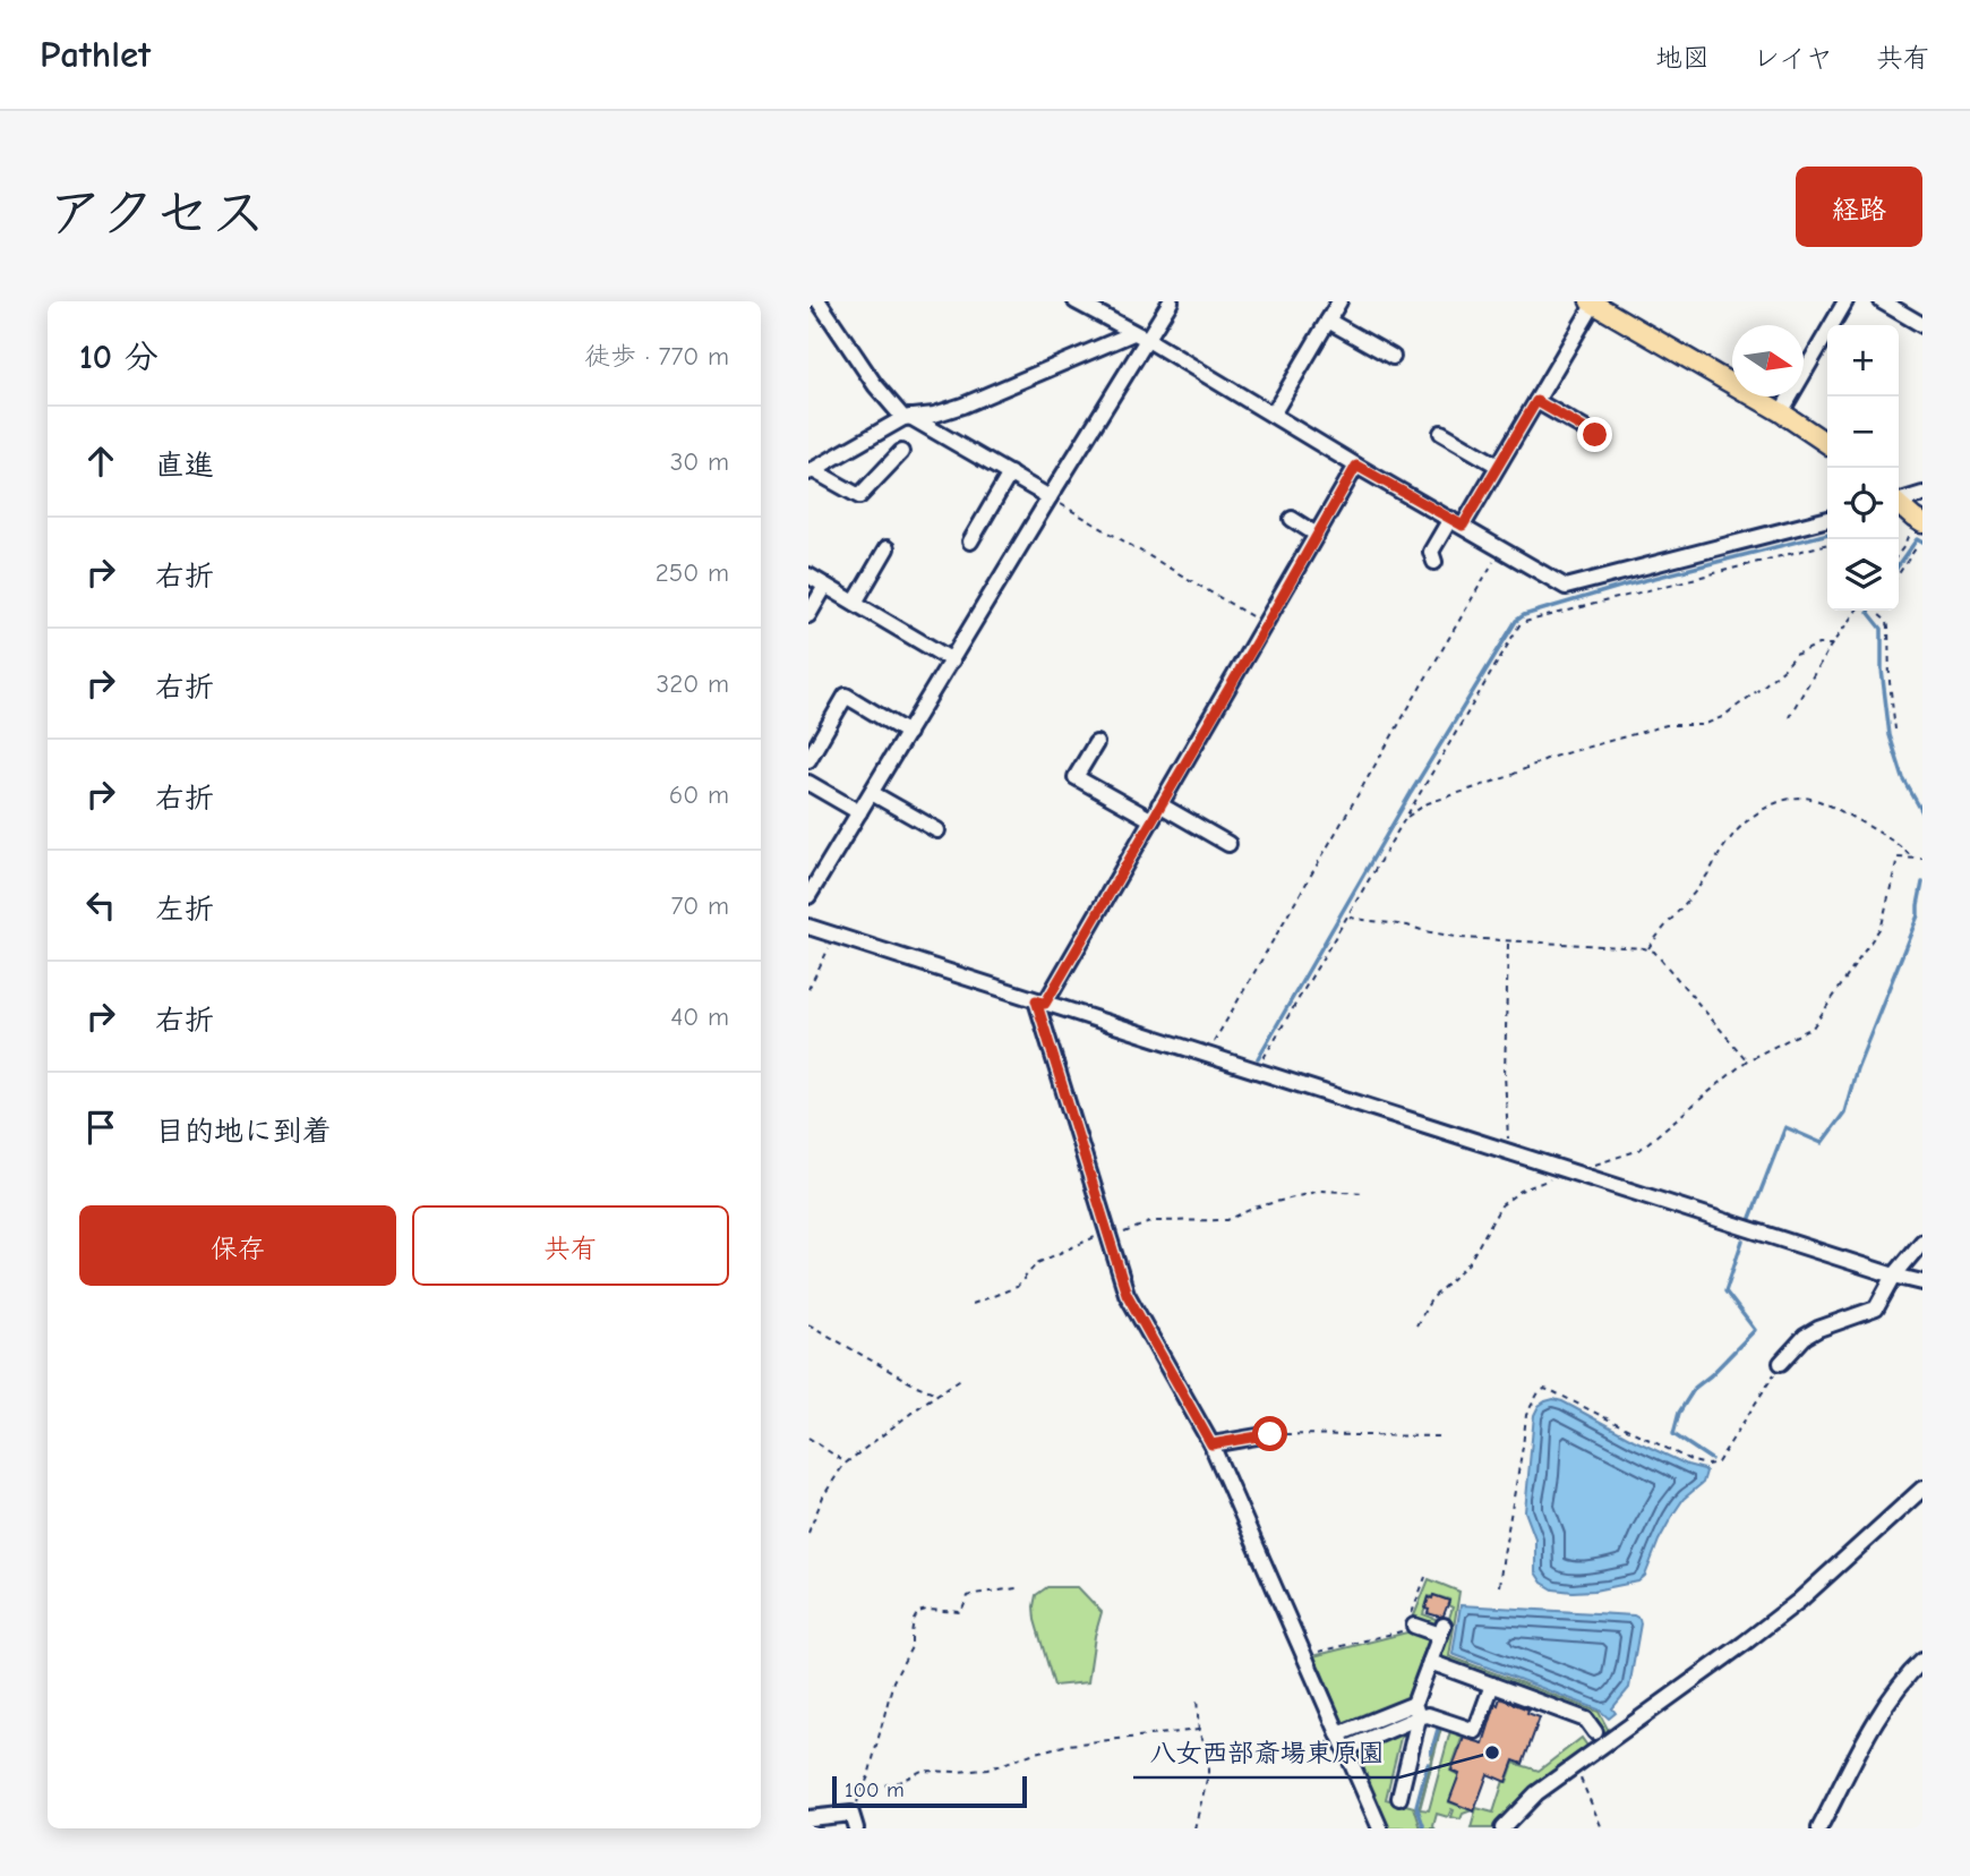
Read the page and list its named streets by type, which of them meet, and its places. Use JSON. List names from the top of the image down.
{
  "places": ["八女西部斎場東原園"],
  "scale_bar": "100 m",
  "north": "right",
  "page": {
    "header": "Pathlet",
    "nav": ["地図", "レイヤ", "共有"],
    "title": "アクセス",
    "buttons": [
      "経路",
      ["保存", "共有"]
    ],
    "heading": ["10 分", "徒歩 · 770 m"],
    "map_buttons": ["+", "−"],
    "list": [
      ["直進", "30 m"],
      ["右折", "250 m"],
      ["右折", "320 m"],
      ["右折", "60 m"],
      ["左折", "70 m"],
      ["右折", "40 m"],
      "目的地に到着"
    ],
    "scale": "100 m"
  }
}
